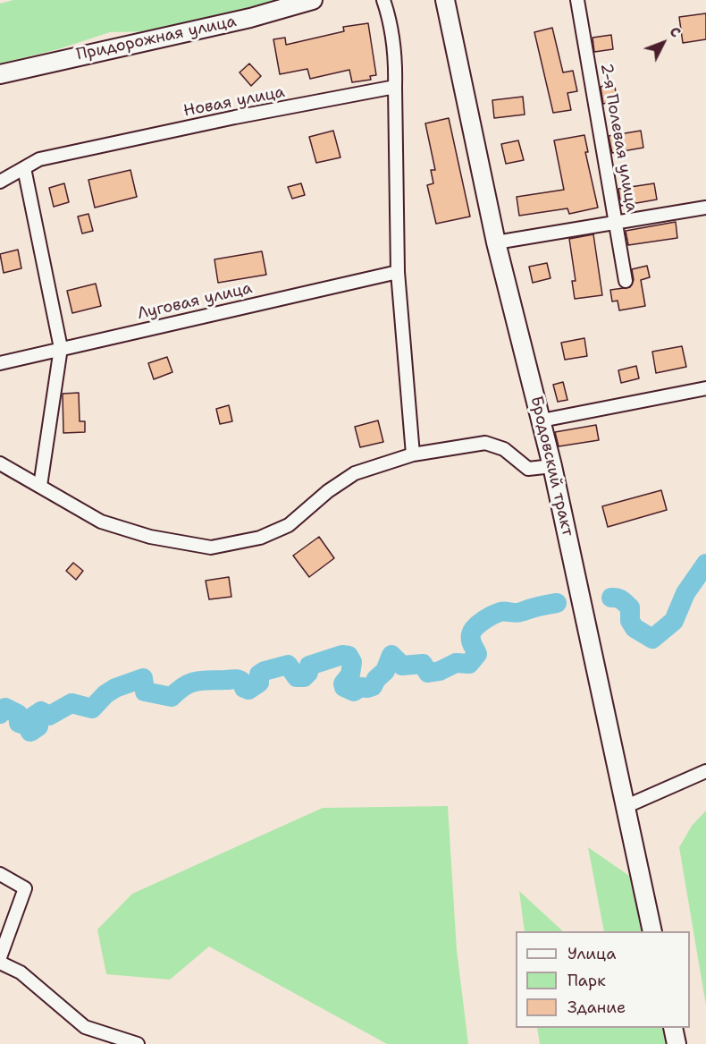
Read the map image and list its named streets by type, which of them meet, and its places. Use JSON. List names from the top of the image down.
{
  "streets": {
    "main road": ["Придорожная улица", "Бродовский тракт"],
    "street": ["Новая улица", "2-я Полевая улица", "Луговая улица"]
  },
  "legend": ["Улица", "Парк", "Здание"],
  "north": "top right"
}
